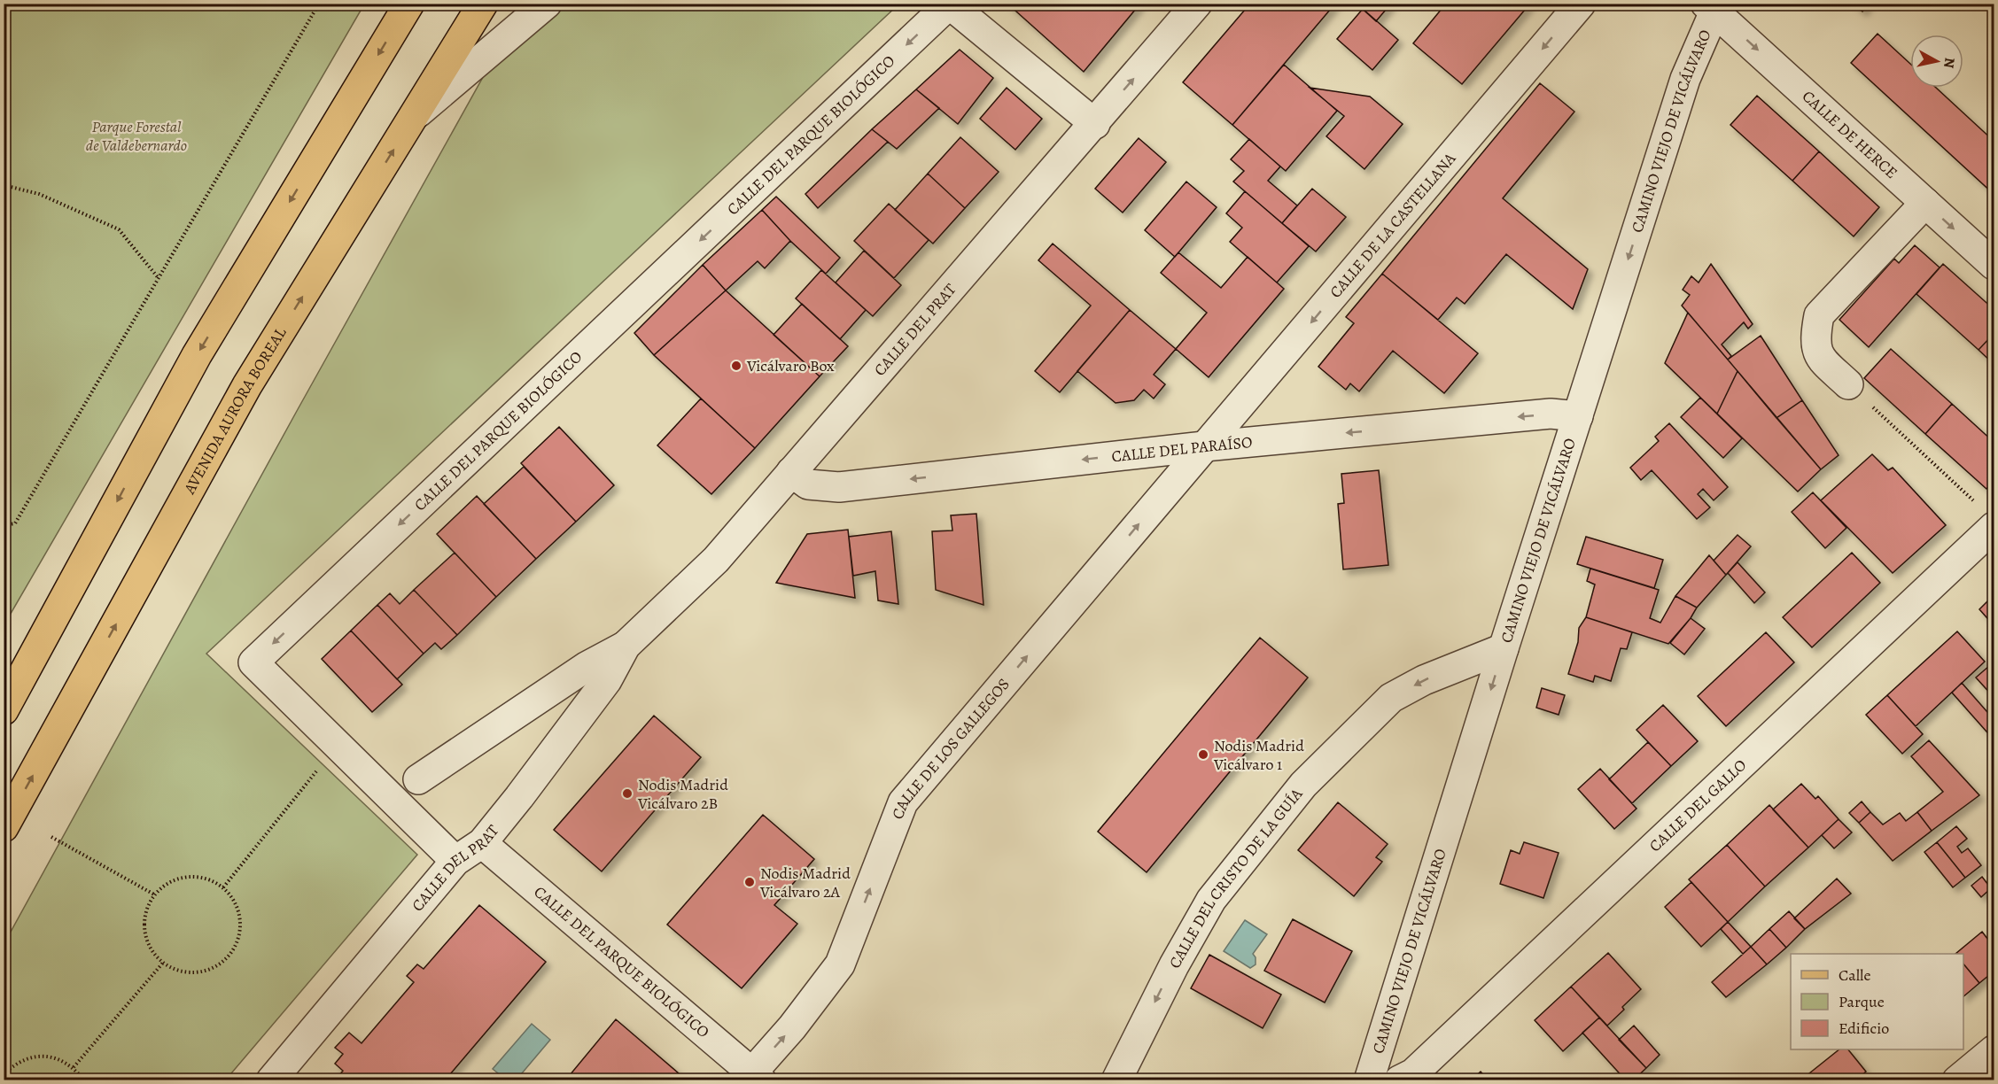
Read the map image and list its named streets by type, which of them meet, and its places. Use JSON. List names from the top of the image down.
{
  "streets": {
    "main road": ["AVENIDA AURORA BOREAL"],
    "street": [
      "CAMINO VIEJO DE VICÁLVARO",
      "CALLE DEL PARQUE BIOLÓGICO",
      "CALLE DE HERCE",
      "CALLE DE LA CASTELLANA",
      "CALLE DEL PRAT",
      "CALLE DEL PARAÍSO",
      "CALLE DE LOS GALLEGOS",
      "CALLE DEL GALLO",
      "CALLE DEL CRISTO DE LA GUÍA"
    ]
  },
  "crossings": [
    ["CAMINO VIEJO DE VICÁLVARO", "CALLE DE HERCE"],
    ["CAMINO VIEJO DE VICÁLVARO", "CALLE DEL PARAÍSO"],
    ["CAMINO VIEJO DE VICÁLVARO", "CALLE DEL CRISTO DE LA GUÍA"],
    ["CALLE DEL PARQUE BIOLÓGICO", "CALLE DEL PRAT"],
    ["CALLE DEL PARQUE BIOLÓGICO", "CALLE DE LOS GALLEGOS"],
    ["CALLE DE LA CASTELLANA", "CALLE DEL PARAÍSO"],
    ["CALLE DE LA CASTELLANA", "CALLE DE LOS GALLEGOS"],
    ["CALLE DEL PRAT", "CALLE DEL PARAÍSO"],
    ["CALLE DEL PARAÍSO", "CALLE DE LOS GALLEGOS"]
  ],
  "one_way": [
    "CAMINO VIEJO DE VICÁLVARO",
    "CALLE DE HERCE",
    "CALLE DE LA CASTELLANA",
    "CALLE DEL PARAÍSO",
    "CALLE DE LOS GALLEGOS",
    "CALLE DEL CRISTO DE LA GUÍA"
  ],
  "parks": ["Parque Forestal de Valdebernardo"],
  "places": [
    "Vicálvaro Box",
    "Nodis Madrid Vicálvaro 1",
    "Nodis Madrid Vicálvaro 2B",
    "Nodis Madrid Vicálvaro 2A"
  ],
  "legend": ["Calle", "Parque", "Edificio"],
  "north": "right"
}
